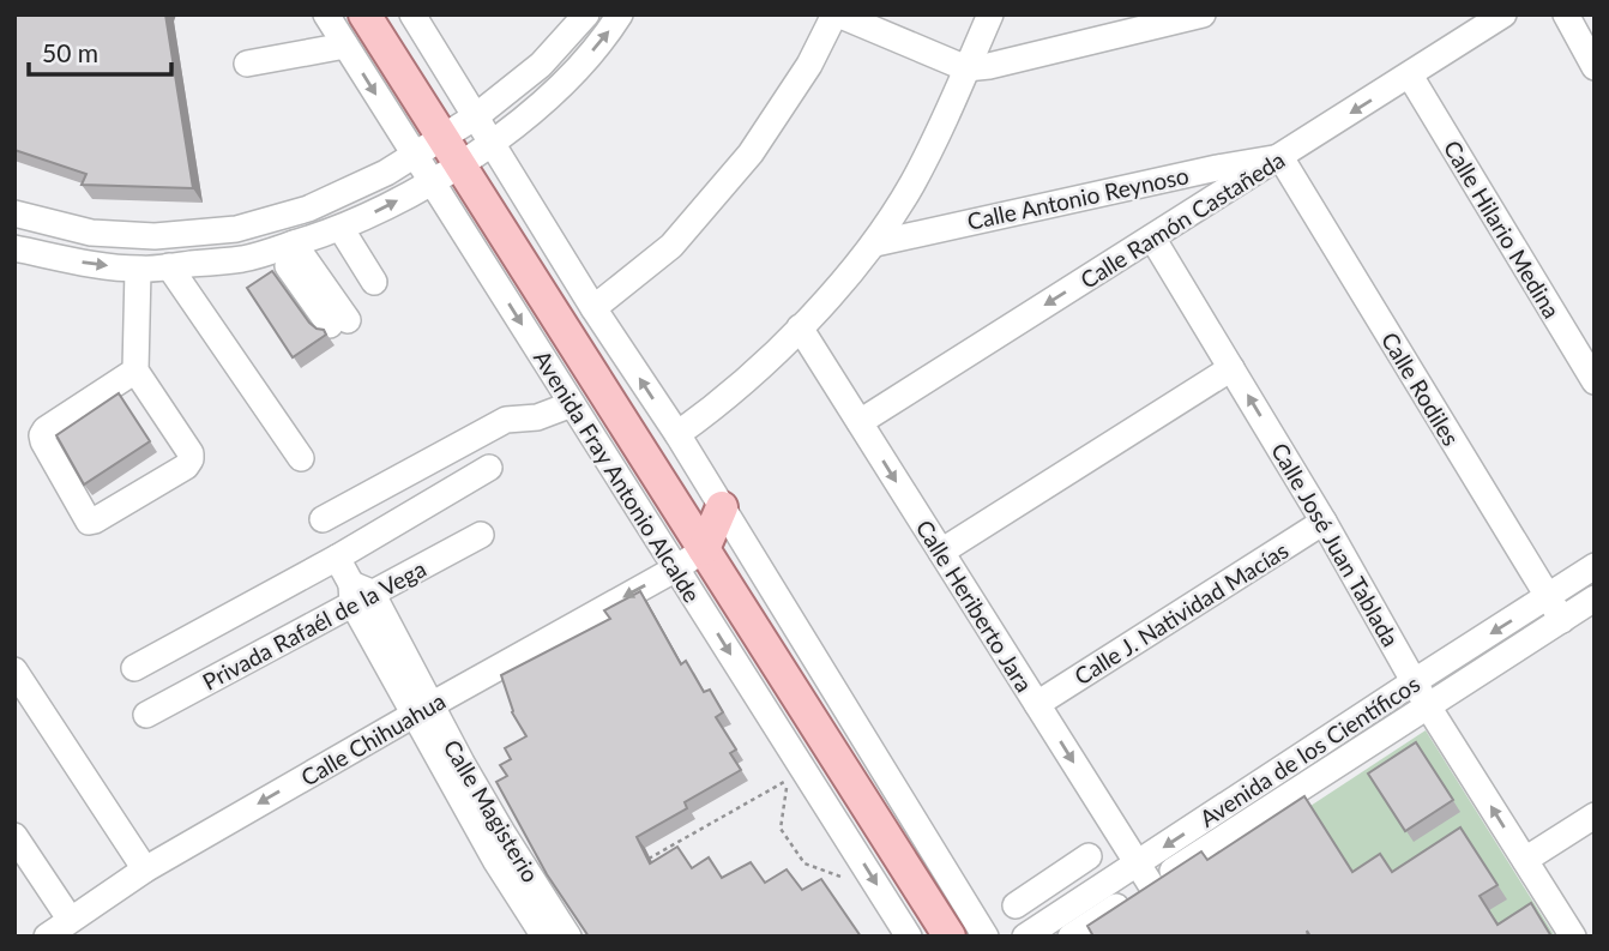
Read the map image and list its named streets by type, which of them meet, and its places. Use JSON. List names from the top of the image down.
{
  "streets": {
    "main road": ["Avenida Fray Antonio Alcalde"],
    "street": [
      "Calle Antonio Reynoso",
      "Calle Ramón Castañeda",
      "Calle Hilario Medina",
      "Calle Rodiles",
      "Calle José Juan Tablada",
      "Calle Heriberto Jara",
      "Calle J. Natividad Macías",
      "Privada Rafaél de la Vega",
      "Calle Chihuahua",
      "Avenida de los Científicos",
      "Calle Magisterio"
    ]
  },
  "crossings": [
    ["Calle Antonio Reynoso", "Calle Ramón Castañeda"],
    ["Calle Antonio Reynoso", "Calle Rodiles"],
    ["Calle Ramón Castañeda", "Calle Hilario Medina"],
    ["Calle Ramón Castañeda", "Calle Rodiles"],
    ["Calle Ramón Castañeda", "Calle José Juan Tablada"],
    ["Calle Ramón Castañeda", "Calle Heriberto Jara"],
    ["Calle Rodiles", "Avenida de los Científicos"],
    ["Avenida Fray Antonio Alcalde", "Calle Chihuahua"],
    ["Calle José Juan Tablada", "Calle J. Natividad Macías"],
    ["Calle José Juan Tablada", "Avenida de los Científicos"],
    ["Calle Heriberto Jara", "Calle J. Natividad Macías"],
    ["Calle Heriberto Jara", "Avenida de los Científicos"],
    ["Privada Rafaél de la Vega", "Calle Magisterio"],
    ["Calle Chihuahua", "Calle Magisterio"]
  ],
  "one_way": ["Calle José Juan Tablada"],
  "scale_bar": "50 m"
}
